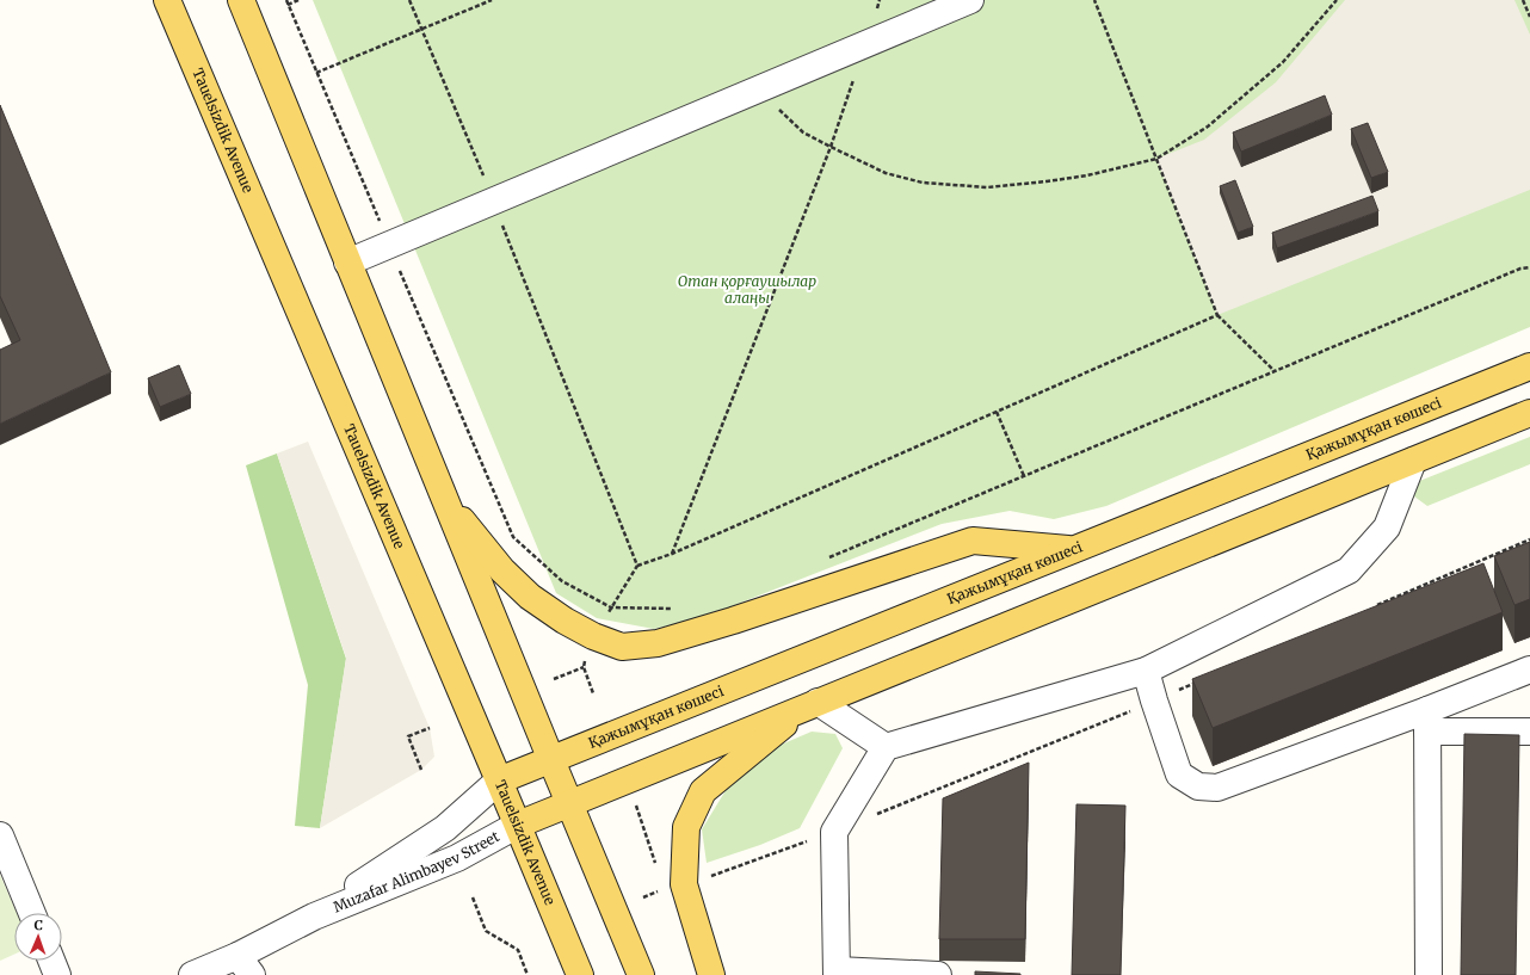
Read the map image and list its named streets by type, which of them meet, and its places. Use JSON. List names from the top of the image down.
{
  "streets": {
    "main road": ["Tauelsizdik Avenue", "Қажымұқан көшесі", "Muzafar Alimbayev Street"]
  },
  "crossings": [
    ["Tauelsizdik Avenue", "Қажымұқан көшесі"],
    ["Tauelsizdik Avenue", "Muzafar Alimbayev Street"],
    ["Қажымұқан көшесі", "Muzafar Alimbayev Street"]
  ],
  "parks": ["Отан қорғаушылар алаңы"],
  "north": "top"
}
